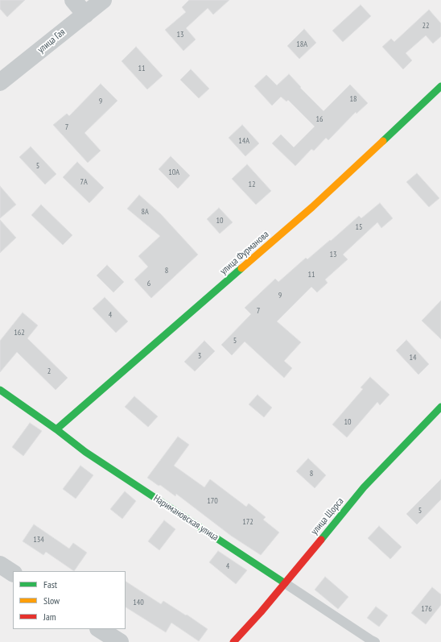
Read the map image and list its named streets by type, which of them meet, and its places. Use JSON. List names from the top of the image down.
{
  "streets": {
    "street": [
      "улица Гая",
      "улица Фурманова",
      "улица Щорса",
      "Наримановская улица"
    ]
  },
  "crossings": [
    ["улица Фурманова", "Наримановская улица"],
    ["улица Щорса", "Наримановская улица"]
  ],
  "house_numbers": [
    "22",
    "13",
    "18А",
    "11",
    "18",
    "9",
    "16",
    "7",
    "14А",
    "5",
    "10А",
    "7А",
    "12",
    "8А",
    "10",
    "15",
    "13",
    "8",
    "11",
    "6",
    "9",
    "7",
    "4",
    "162",
    "5",
    "3",
    "14",
    "2",
    "10",
    "8",
    "170",
    "5",
    "172",
    "134",
    "4",
    "140",
    "176"
  ],
  "legend": ["Fast", "Slow", "Jam"]
}
